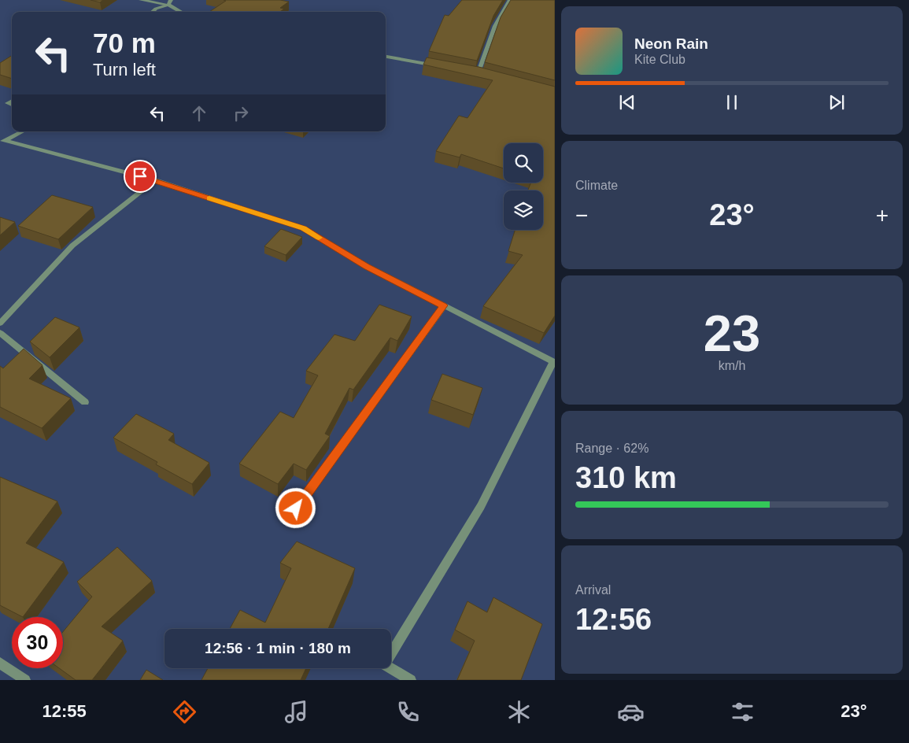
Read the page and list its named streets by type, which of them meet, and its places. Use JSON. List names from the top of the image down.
{
  "page": {
    "turn": ["70 m", "Turn left"],
    "song": ["Neon Rain", "Kite Club"],
    "tile": [
      "Climate",
      ["23", "km/h"],
      ["Range · 62%", "310 km"],
      ["Arrival", "12:56"]
    ],
    "heat": ["−", "23°", "+"],
    "limit": "30",
    "trip": "12:56 · 1 min · 180 m",
    "tabs": ["12:55", "23°"]
  }
}
